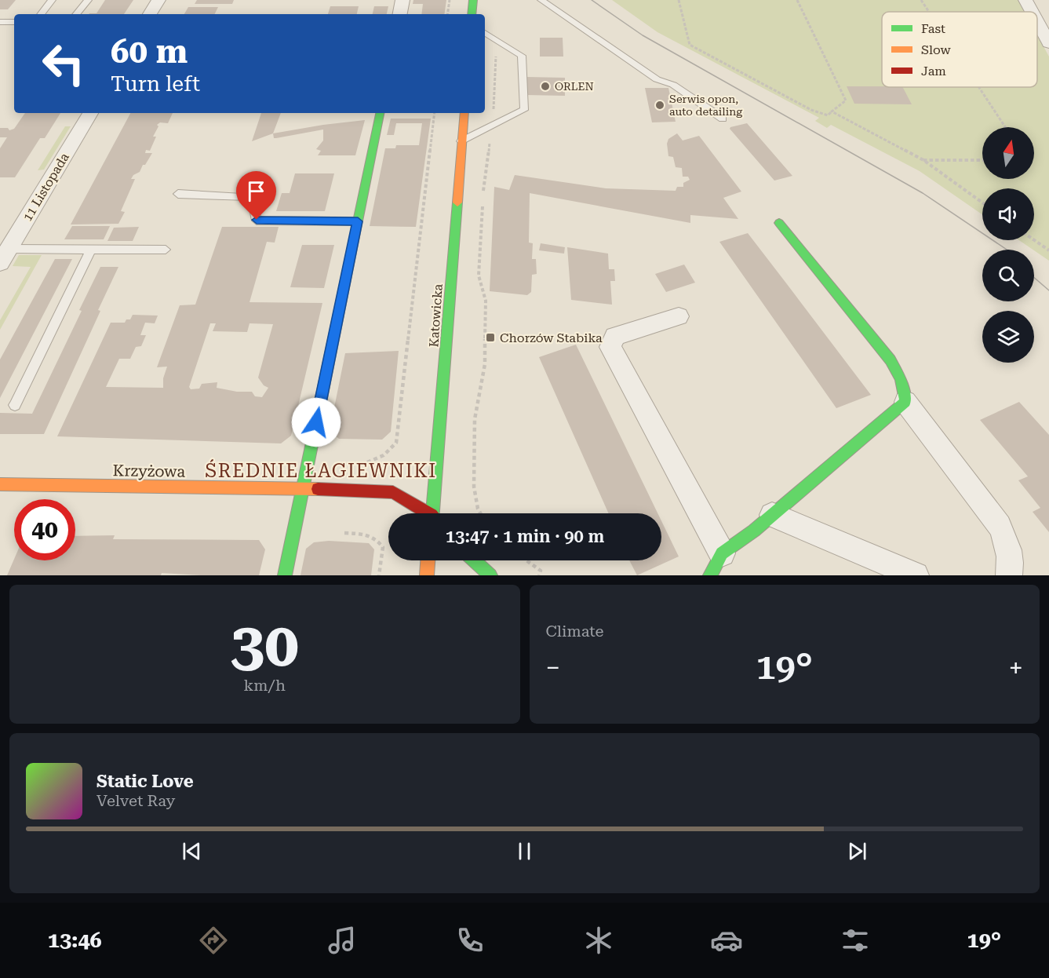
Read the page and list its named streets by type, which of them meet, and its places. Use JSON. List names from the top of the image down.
{
  "streets": {
    "street": ["11 Listopada", "Katowicka", "Krzyżowa"]
  },
  "districts": ["ŚREDNIE ŁAGIEWNIKI"],
  "places": {
    "other": ["ORLEN", "Serwis opon, auto detailing"],
    "transit": ["Chorzów Stabika"]
  },
  "legend": ["Fast", "Slow", "Jam"],
  "north": "top",
  "page": {
    "turn": ["60 m", "Turn left"],
    "limit": "40",
    "trip": "13:47 · 1 min · 90 m",
    "tile": [
      ["30", "km/h"],
      "Climate"
    ],
    "heat": ["−", "19°", "+"],
    "song": ["Static Love", "Velvet Ray"],
    "tabs": ["13:46", "19°"]
  }
}
